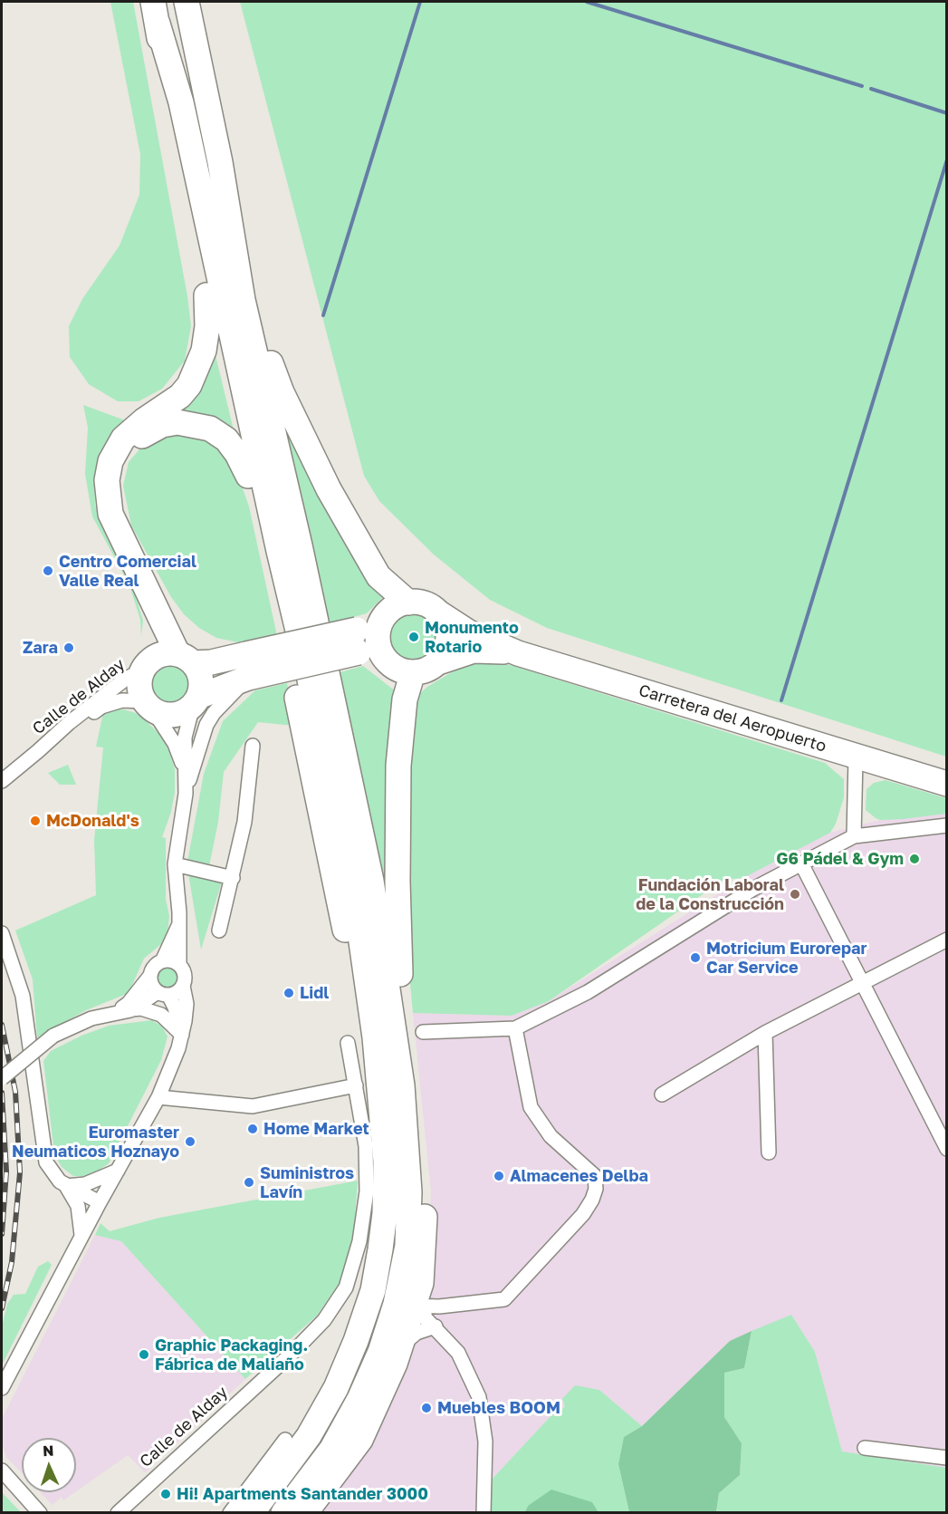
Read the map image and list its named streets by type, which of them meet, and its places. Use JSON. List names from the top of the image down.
{
  "streets": {
    "highway": ["Carretera del Aeropuerto"],
    "street": ["Calle de Alday"]
  },
  "places": [
    "Centro Comercial Valle Real",
    "Monumento Rotario",
    "Zara",
    "McDonald's",
    "G6 Pádel & Gym",
    "Fundación Laboral de la Construcción",
    "Motricium Eurorepar Car Service",
    "Lidl",
    "Home Market",
    "Euromaster Neumaticos Hoznayo",
    "Almacenes Delba",
    "Suministros Lavín",
    "Graphic Packaging. Fábrica de Maliaño",
    "Muebles BOOM",
    "Hi! Apartments Santander 3000"
  ],
  "north": "top"
}
